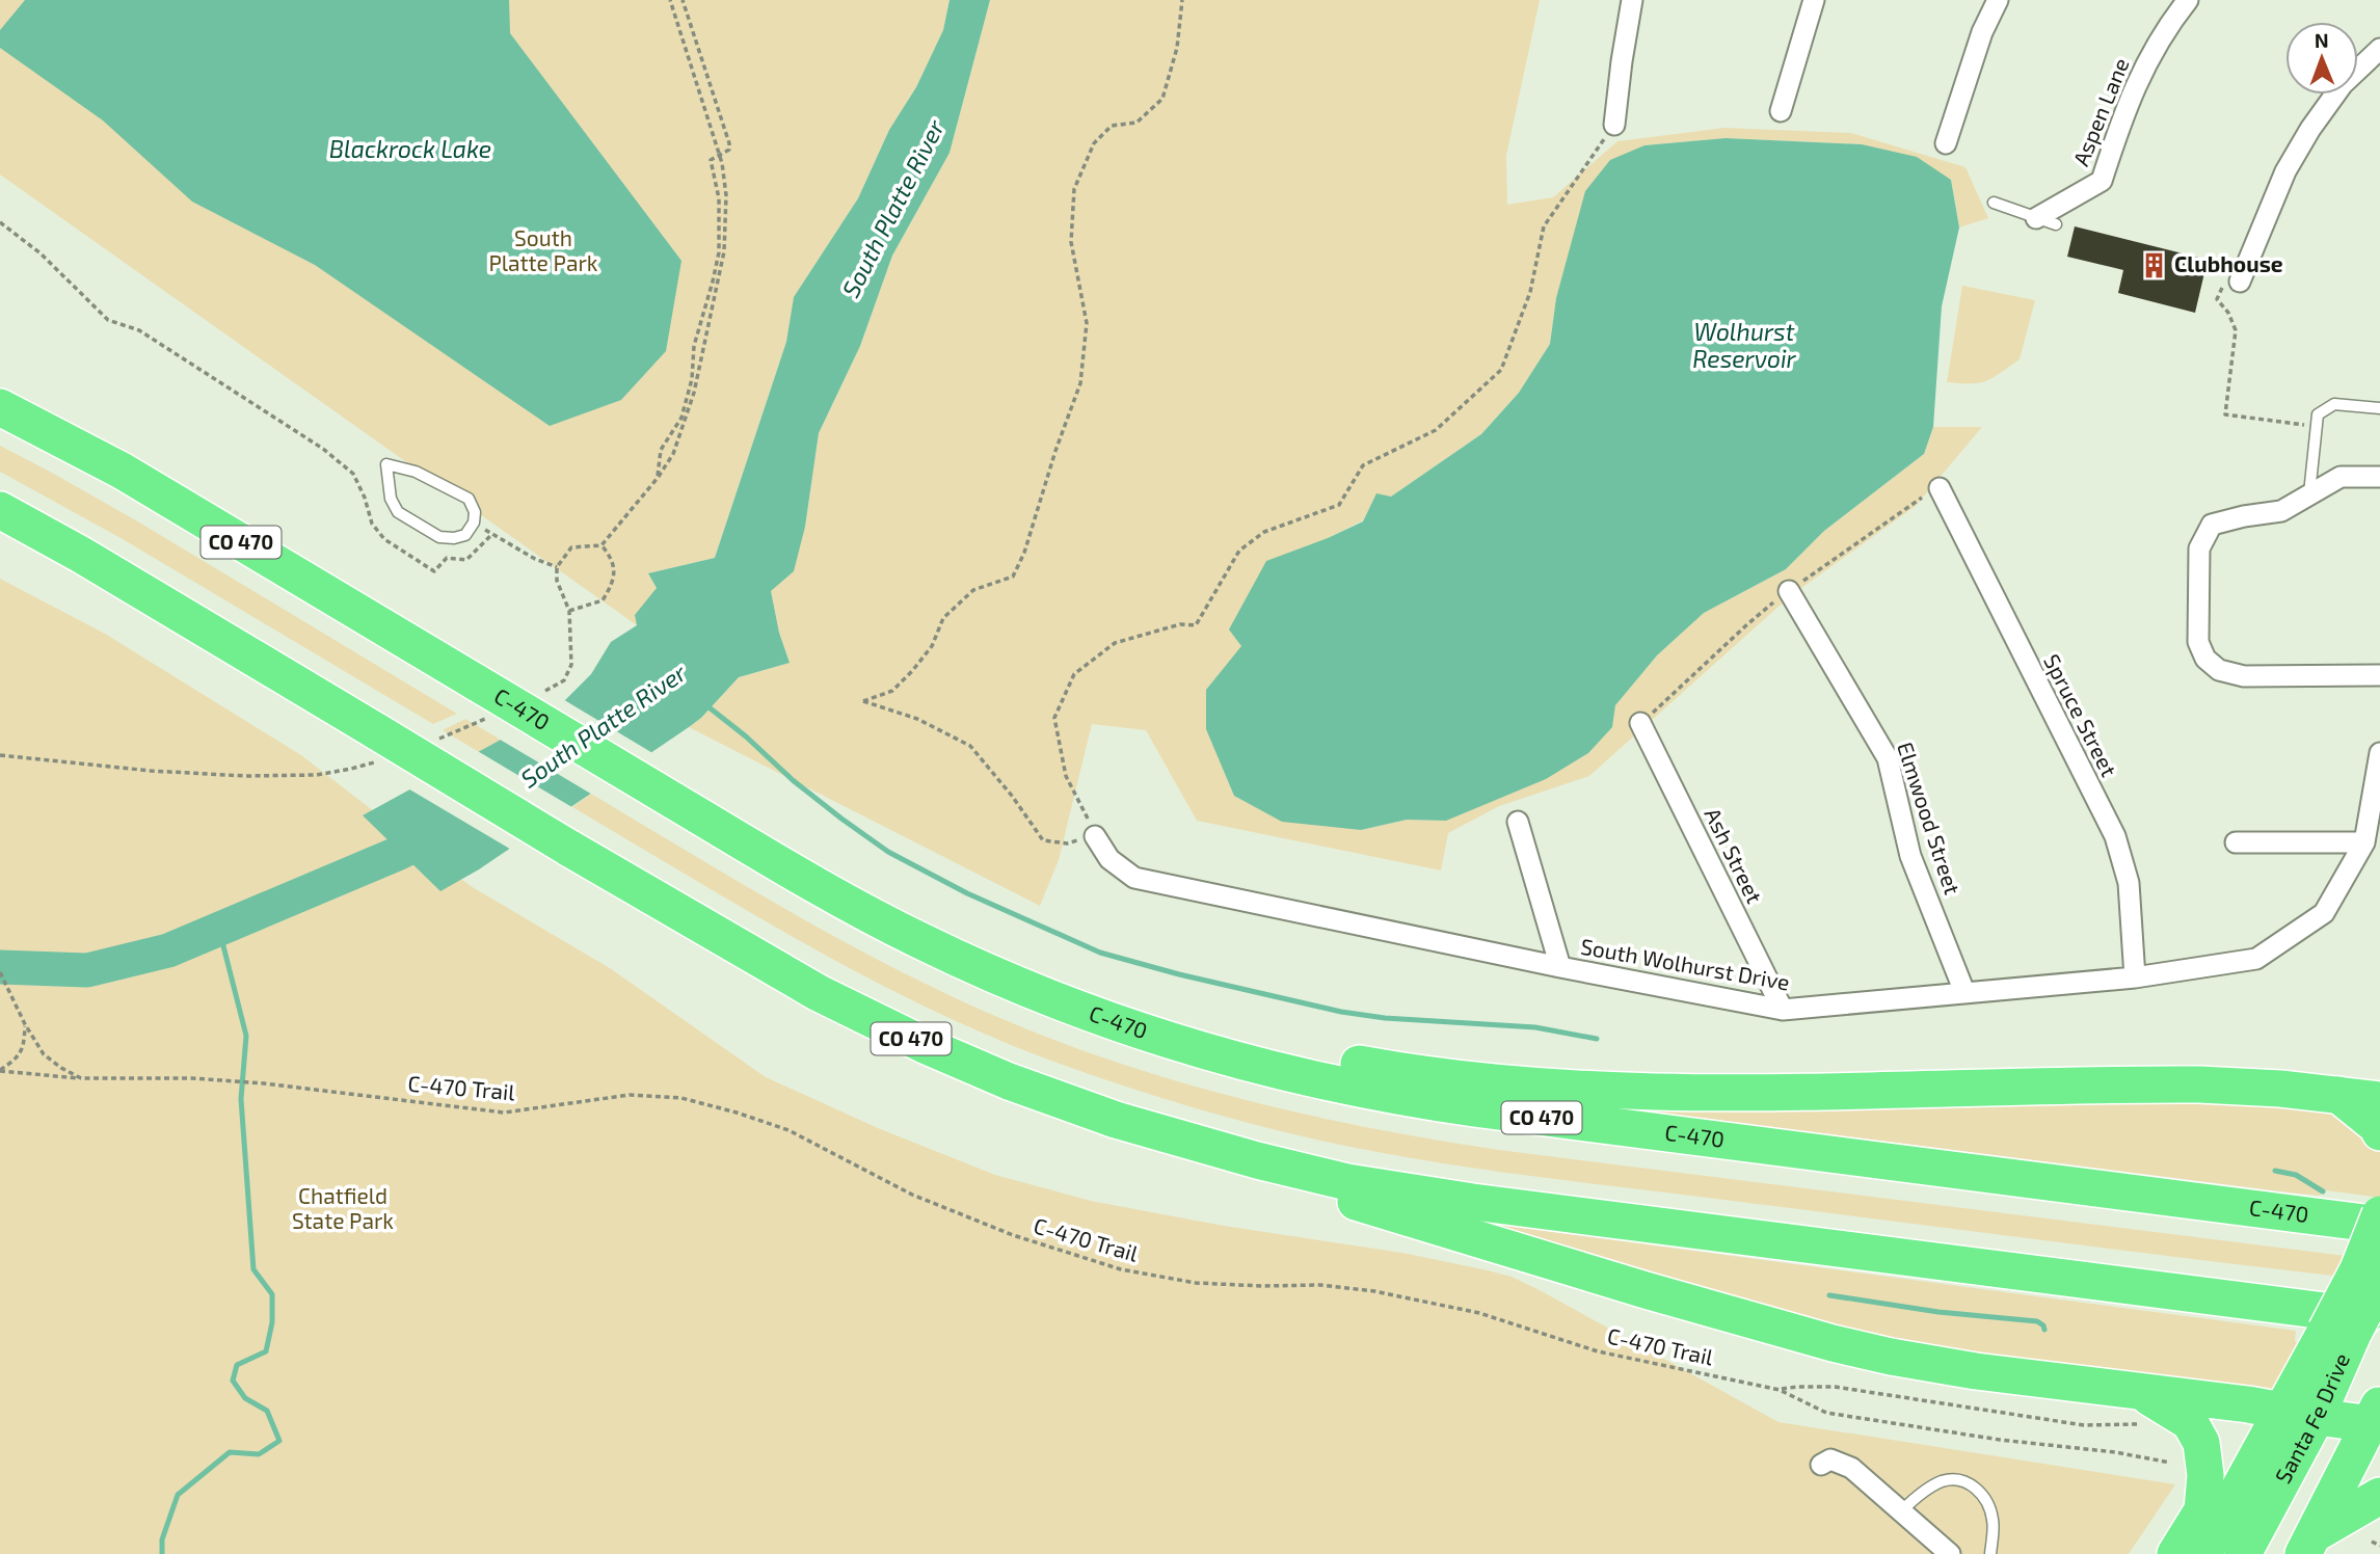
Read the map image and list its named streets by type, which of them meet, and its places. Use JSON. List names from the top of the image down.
{
  "streets": {
    "highway": ["CO 470", "C-470", "Santa Fe Drive"],
    "street": [
      "Aspen Lane",
      "Spruce Street",
      "Elmwood Street",
      "Ash Street",
      "South Wolhurst Drive"
    ],
    "path": ["C-470 Trail"]
  },
  "crossings": [
    ["CO 470", "Santa Fe Drive"],
    ["Spruce Street", "South Wolhurst Drive"],
    ["Elmwood Street", "South Wolhurst Drive"],
    ["Ash Street", "South Wolhurst Drive"]
  ],
  "water": ["Blackrock Lake", "South Platte River", "Wolhurst Reservoir"],
  "parks": ["South Platte Park", "Chatfield State Park"],
  "places": {
    "building": ["Clubhouse"]
  },
  "north": "top"
}
